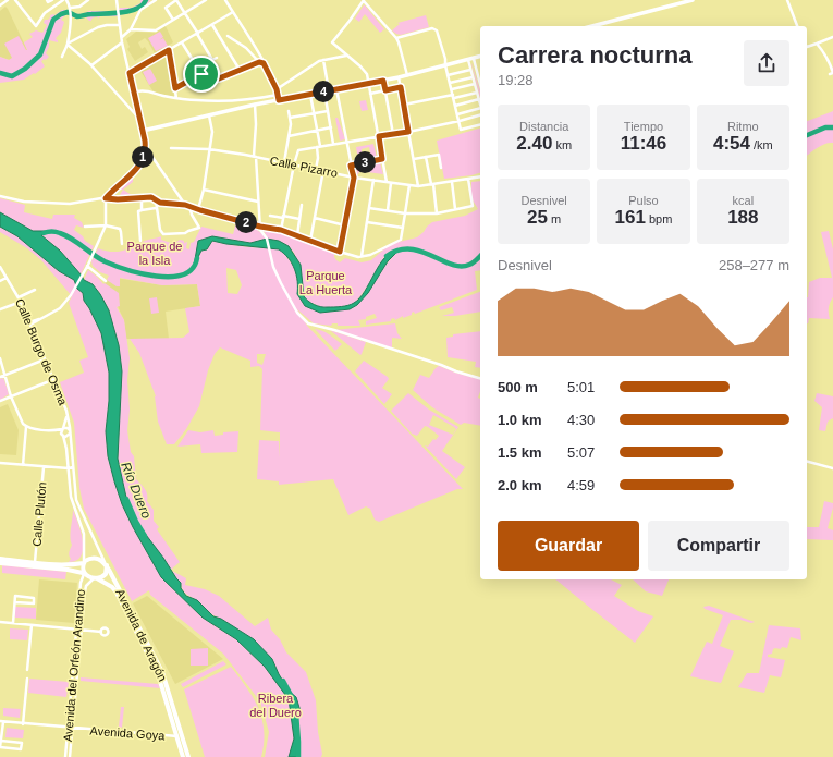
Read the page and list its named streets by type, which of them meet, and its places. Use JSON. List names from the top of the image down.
{
  "streets": {
    "highway": ["Avenida de Aragón"],
    "street": [
      "Calle Pizarro",
      "Calle Burgo de Osma",
      "Calle Plutón",
      "Avenida del Orfeón Arandino",
      "Avenida Goya"
    ]
  },
  "crossings": [
    ["Calle Burgo de Osma", "Avenida de Aragón"],
    ["Calle Burgo de Osma", "Avenida del Orfeón Arandino"],
    ["Avenida de Aragón", "Avenida del Orfeón Arandino"],
    ["Avenida de Aragón", "Avenida Goya"],
    ["Avenida del Orfeón Arandino", "Avenida Goya"]
  ],
  "water": ["Río Duero"],
  "parks": ["Parque de la Isla", "Parque La Huerta", "Ribera del Duero"],
  "page": {
    "heading": ["Carrera nocturna", "19:28"],
    "pins": [
      "4",
      "1",
      "3",
      "2"
    ],
    "stats": [
      ["Distancia", "2.40 km"],
      ["Tiempo", "11:46"],
      ["Ritmo", "4:54 /km"],
      ["Desnivel", "25 m"],
      ["Pulso", "161 bpm"],
      ["kcal", "188"]
    ],
    "chart": ["Desnivel", "258–277 m"],
    "list": [
      {
        "name": "500 m",
        "note": "5:01"
      },
      {
        "name": "1.0 km",
        "note": "4:30"
      },
      {
        "name": "1.5 km",
        "note": "5:07"
      },
      {
        "name": "2.0 km",
        "note": "4:59"
      }
    ],
    "buttons": ["Guardar", "Compartir"]
  }
}
